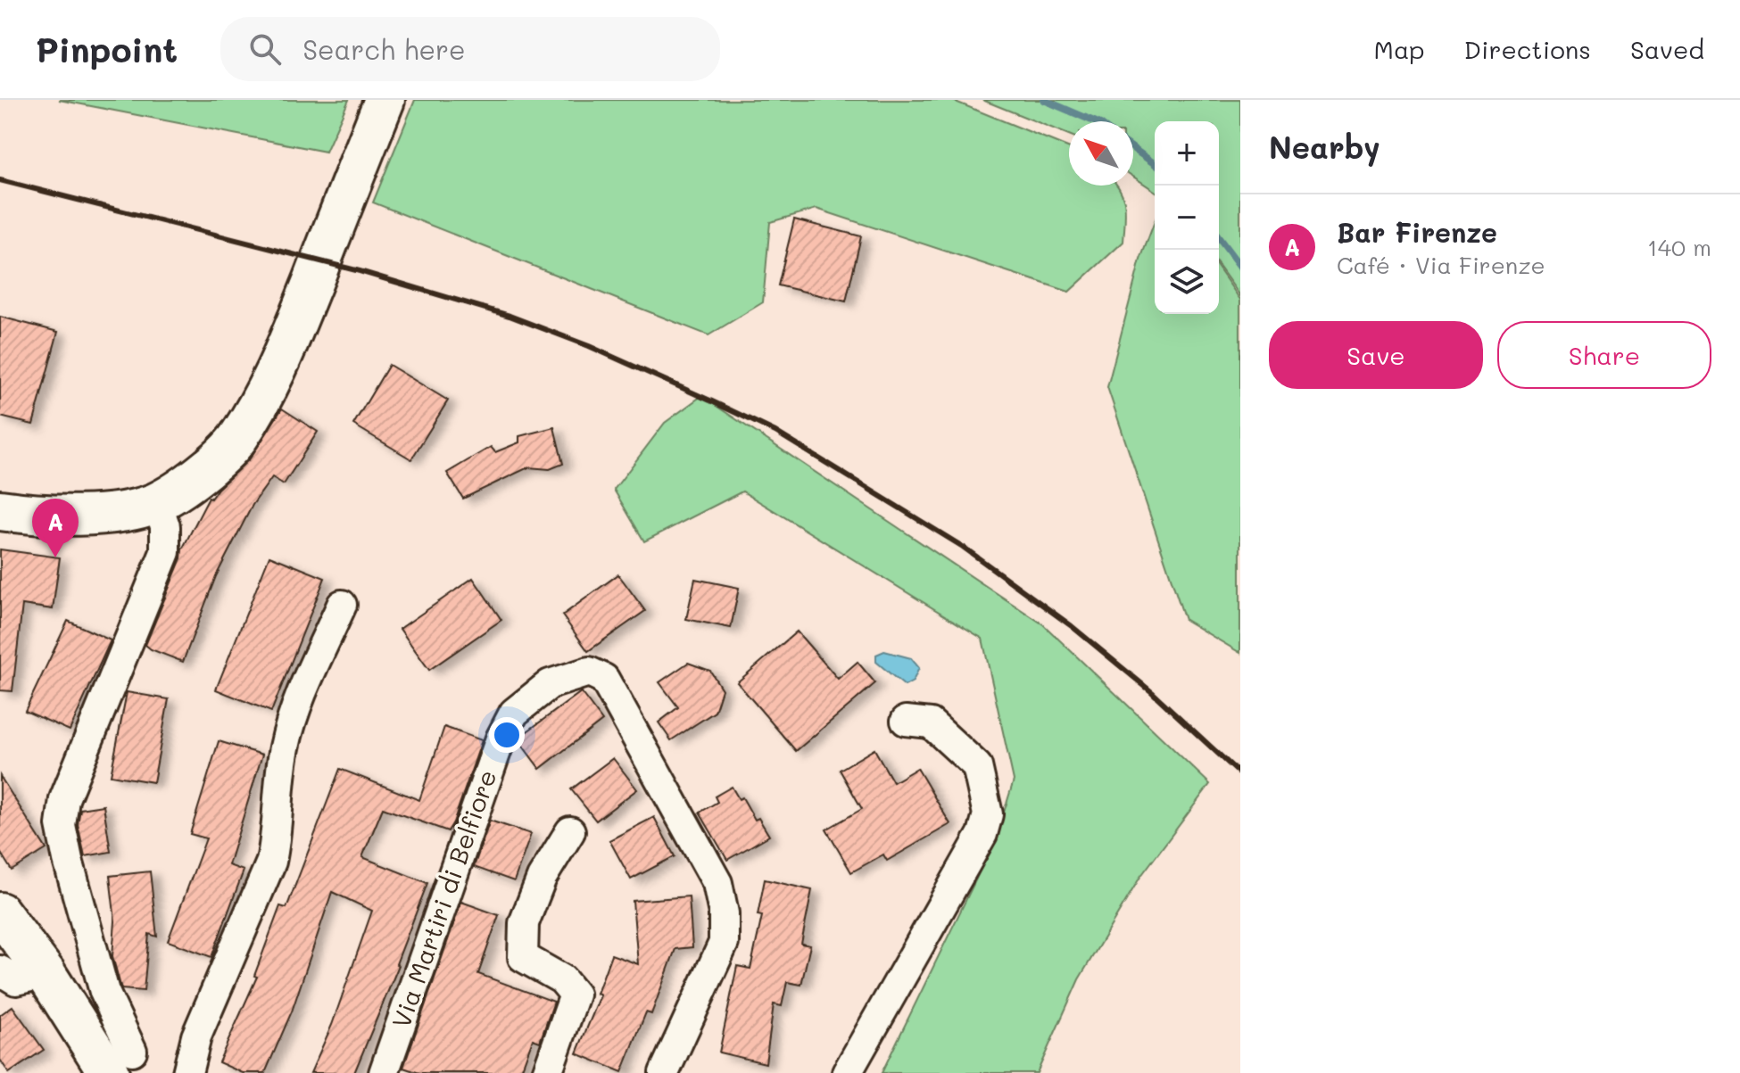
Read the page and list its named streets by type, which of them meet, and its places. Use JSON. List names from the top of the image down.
{
  "streets": {
    "street": ["Via Martiri di Belfiore"]
  },
  "north": "top left",
  "page": {
    "header": "Pinpoint",
    "search": "Search here",
    "nav": ["Map", "Directions", "Saved"],
    "heading": "Nearby",
    "map_buttons": ["+", "−"],
    "list": [
      {
        "mark": "A",
        "name": "Bar Firenze",
        "note": "Café · Via Firenze",
        "value": "140 m"
      }
    ],
    "buttons": ["Save", "Share"],
    "pins": "A"
  }
}
